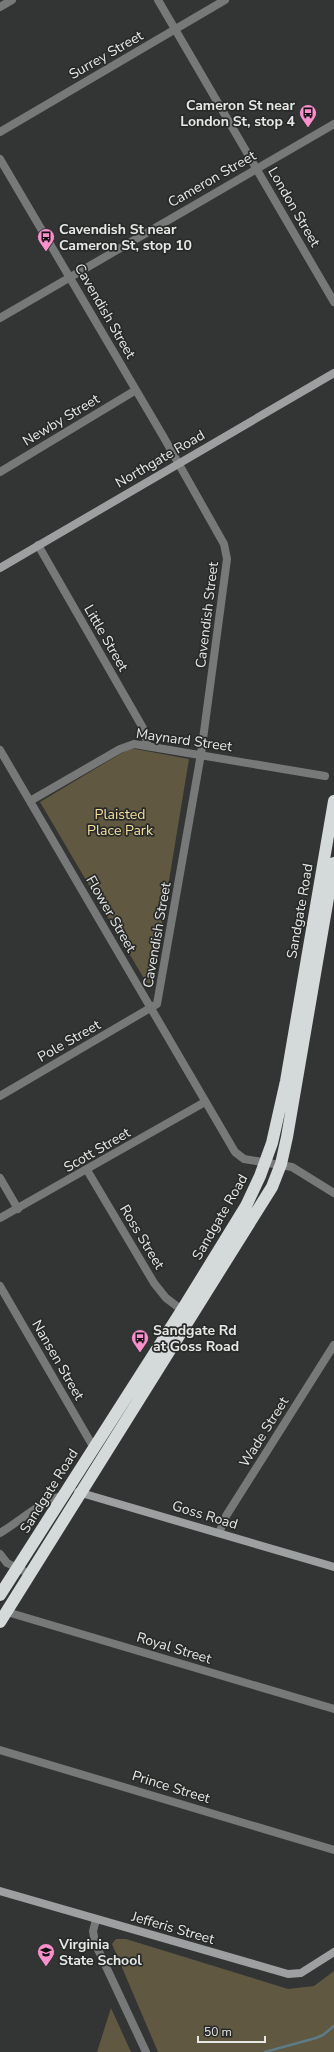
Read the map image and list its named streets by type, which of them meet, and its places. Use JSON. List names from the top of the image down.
{
  "streets": {
    "highway": ["Sandgate Road"],
    "street": [
      "Surrey Street",
      "Cameron Street",
      "London Street",
      "Cavendish Street",
      "Newby Street",
      "Northgate Road",
      "Little Street",
      "Maynard Street",
      "Flower Street",
      "Pole Street",
      "Scott Street",
      "Ross Street",
      "Nansen Street",
      "Wade Street",
      "Goss Road",
      "Royal Street",
      "Prince Street",
      "Jefferis Street"
    ]
  },
  "crossings": [
    ["Surrey Street", "London Street"],
    ["Cameron Street", "London Street"],
    ["Cameron Street", "Cavendish Street"],
    ["Cavendish Street", "Newby Street"],
    ["Cavendish Street", "Northgate Road"],
    ["Cavendish Street", "Maynard Street"],
    ["Cavendish Street", "Flower Street"],
    ["Cavendish Street", "Pole Street"],
    ["Northgate Road", "Little Street"],
    ["Little Street", "Maynard Street"],
    ["Maynard Street", "Flower Street"],
    ["Sandgate Road", "Flower Street"],
    ["Sandgate Road", "Ross Street"],
    ["Sandgate Road", "Nansen Street"],
    ["Sandgate Road", "Goss Road"],
    ["Sandgate Road", "Royal Street"],
    ["Flower Street", "Pole Street"],
    ["Flower Street", "Scott Street"],
    ["Scott Street", "Ross Street"],
    ["Wade Street", "Goss Road"]
  ],
  "parks": ["Plaisted Place Park"],
  "places": {
    "bus stop": ["Cameron St near London St, stop 4", "Cavendish St near Cameron St, stop 10", "Sandgate Rd at Goss Road"],
    "school or university": ["Virginia State School"]
  },
  "scale_bar": "50 m"
}
